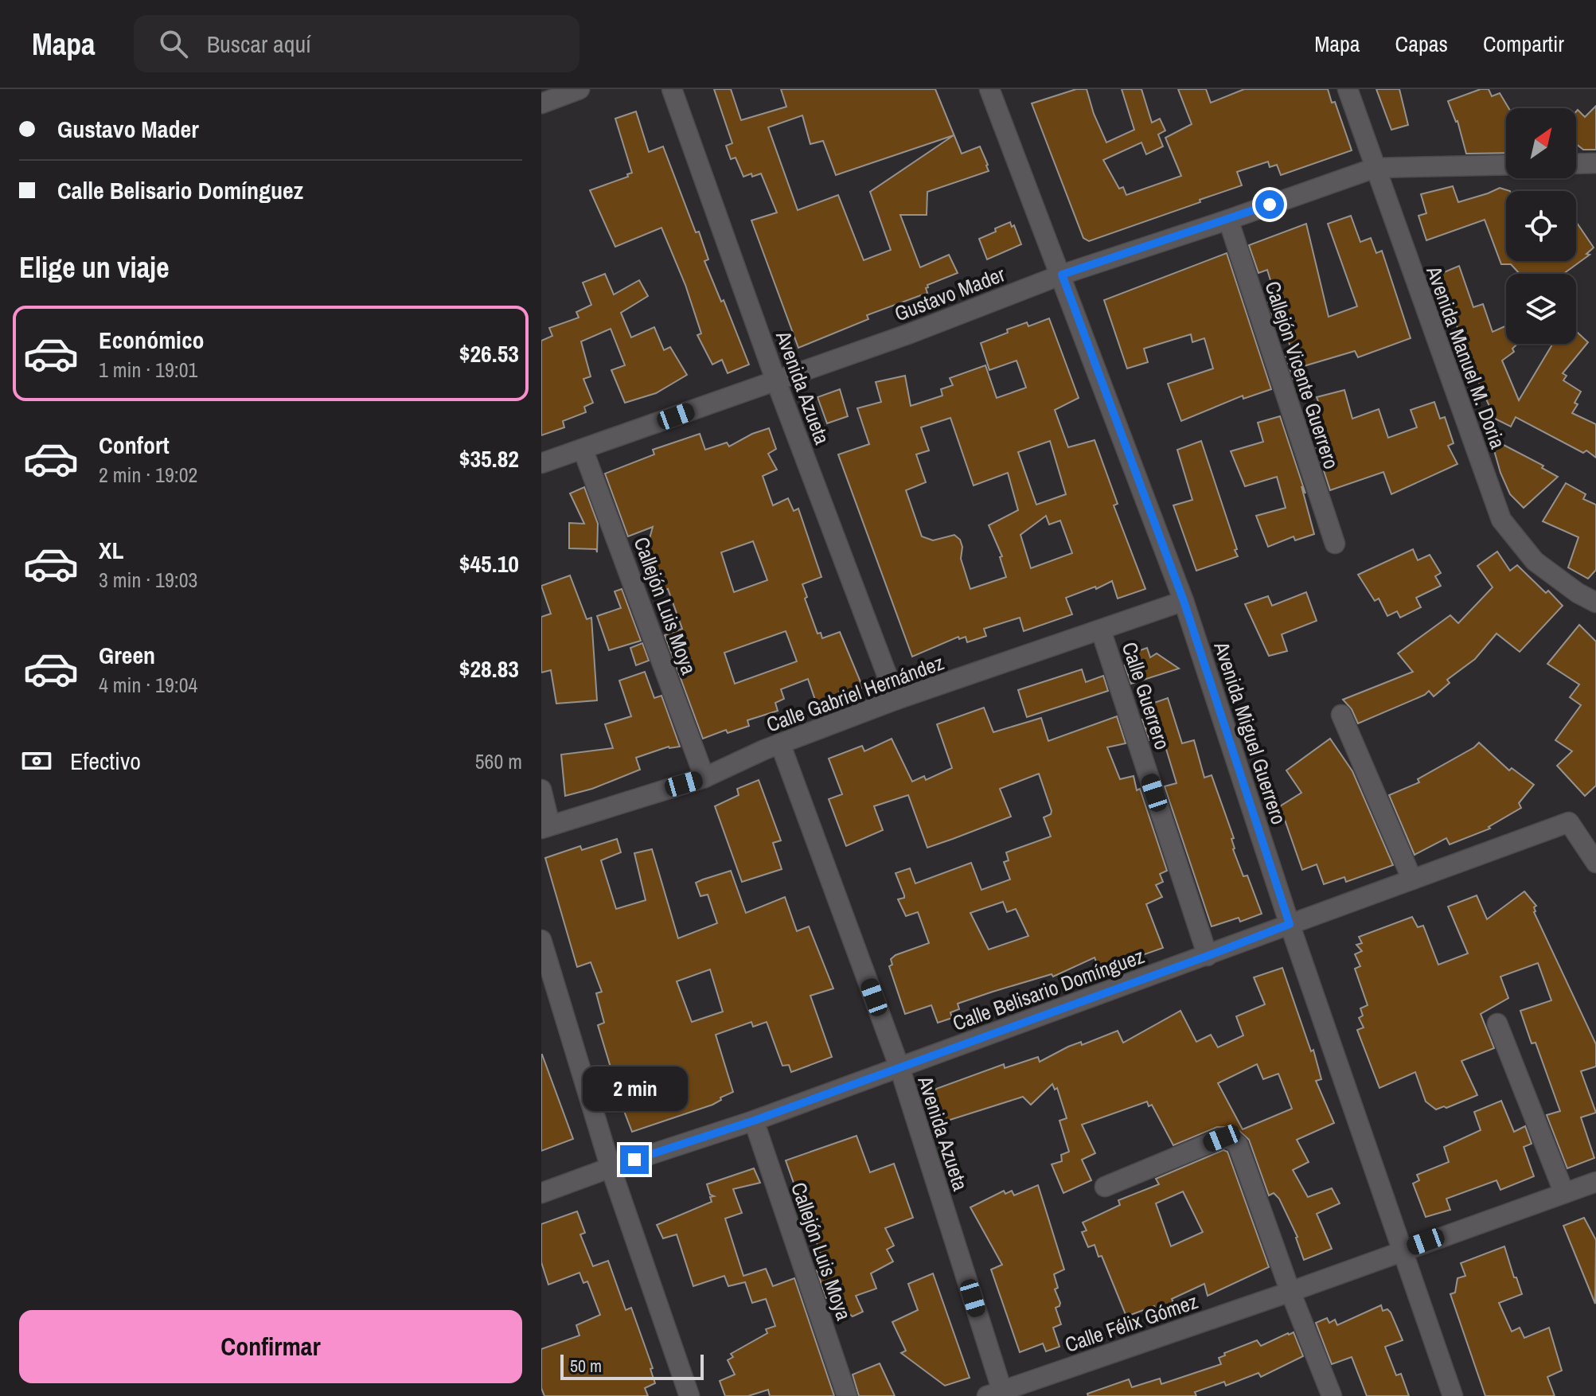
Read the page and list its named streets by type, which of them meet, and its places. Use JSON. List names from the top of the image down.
{
  "streets": {
    "street": [
      "Gustavo Mader",
      "Avenida Manuel M. Doria",
      "Callejón Vicente Guerrero",
      "Avenida Azueta",
      "Callejón Luis Moya",
      "Calle Gabriel Hernández",
      "Calle Guerrero",
      "Avenida Miguel Guerrero",
      "Calle Belisario Domínguez",
      "Calle Félix Gómez"
    ]
  },
  "crossings": [
    ["Gustavo Mader", "Avenida Manuel M. Doria"],
    ["Gustavo Mader", "Callejón Vicente Guerrero"],
    ["Gustavo Mader", "Avenida Azueta"],
    ["Gustavo Mader", "Callejón Luis Moya"],
    ["Gustavo Mader", "Avenida Miguel Guerrero"],
    ["Avenida Azueta", "Calle Gabriel Hernández"],
    ["Avenida Azueta", "Calle Belisario Domínguez"],
    ["Avenida Azueta", "Calle Félix Gómez"],
    ["Callejón Luis Moya", "Calle Gabriel Hernández"],
    ["Callejón Luis Moya", "Calle Belisario Domínguez"],
    ["Calle Gabriel Hernández", "Calle Guerrero"],
    ["Calle Gabriel Hernández", "Avenida Miguel Guerrero"],
    ["Calle Guerrero", "Calle Belisario Domínguez"],
    ["Avenida Miguel Guerrero", "Calle Belisario Domínguez"],
    ["Avenida Miguel Guerrero", "Calle Félix Gómez"]
  ],
  "scale_bar": "50 m",
  "north": "top right",
  "page": {
    "header": "Mapa",
    "search": "Buscar aquí",
    "nav": ["Mapa", "Capas", "Compartir"],
    "banner": ["Gustavo Mader", "Calle Belisario Domínguez"],
    "heading": "Elige un viaje",
    "list": [
      {
        "name": "Económico",
        "note": "1 min · 19:01",
        "value": "$26.53"
      },
      {
        "name": "Confort",
        "note": "2 min · 19:02",
        "value": "$35.82"
      },
      {
        "name": "XL",
        "note": "3 min · 19:03",
        "value": "$45.10"
      },
      {
        "name": "Green",
        "note": "4 min · 19:04",
        "value": "$28.83"
      }
    ],
    "pay": ["Efectivo", "560 m"],
    "bubble": "2 min",
    "buttons": "Confirmar",
    "scale": "50 m"
  }
}
